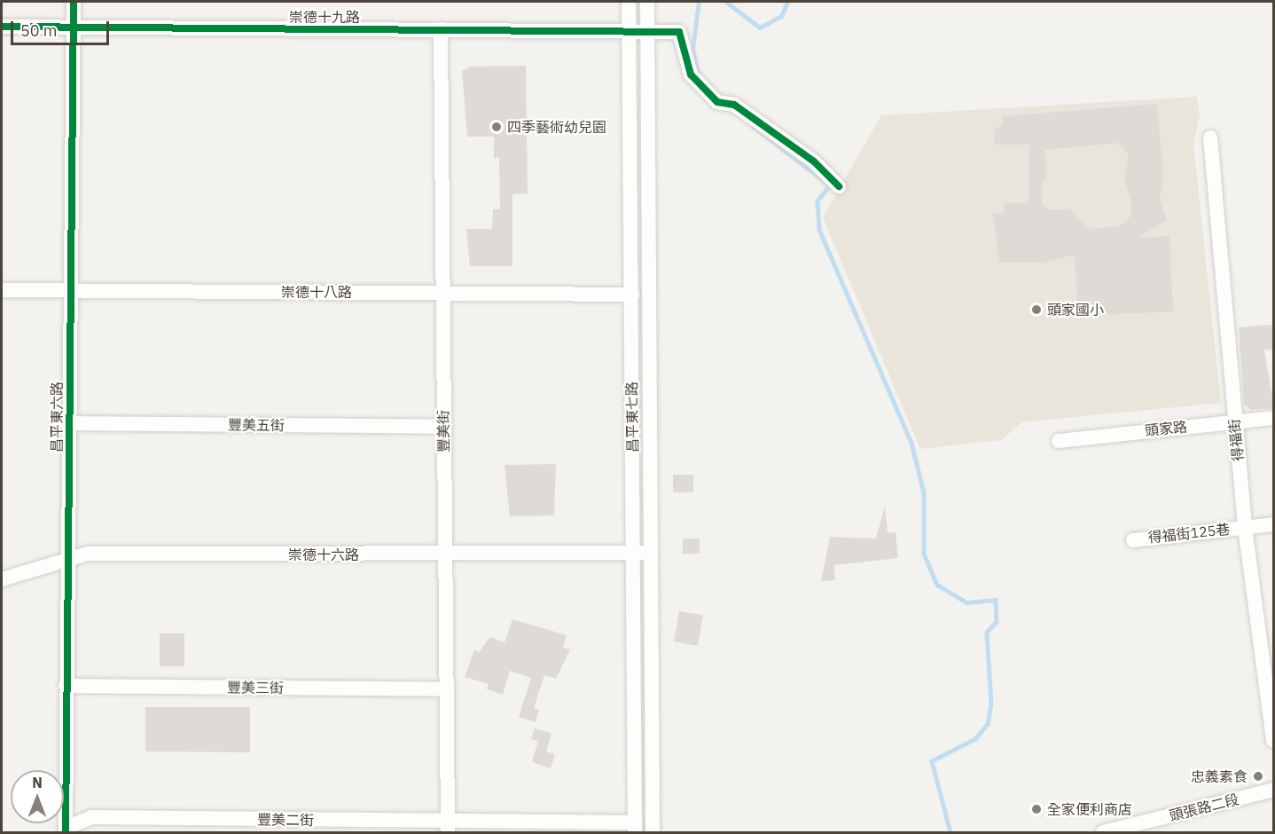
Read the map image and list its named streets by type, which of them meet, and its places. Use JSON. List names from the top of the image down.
{
  "streets": {
    "street": [
      "崇德十九路",
      "崇德十八路",
      "昌平東六路",
      "昌平東七路",
      "豐美五街",
      "頭家路",
      "豐美街",
      "得福街",
      "得福街125巷",
      "崇德十六路",
      "豐美三街",
      "頭張路二段",
      "豐美二街"
    ]
  },
  "crossings": [
    ["崇德十九路", "昌平東六路"],
    ["崇德十九路", "昌平東七路"],
    ["崇德十九路", "豐美街"],
    ["崇德十八路", "昌平東六路"],
    ["崇德十八路", "昌平東七路"],
    ["崇德十八路", "豐美街"],
    ["昌平東六路", "豐美五街"],
    ["昌平東六路", "崇德十六路"],
    ["昌平東六路", "豐美三街"],
    ["昌平東六路", "豐美二街"],
    ["昌平東七路", "崇德十六路"],
    ["昌平東七路", "豐美二街"],
    ["豐美五街", "豐美街"],
    ["頭家路", "得福街"],
    ["豐美街", "崇德十六路"],
    ["豐美街", "豐美三街"],
    ["豐美街", "豐美二街"],
    ["得福街", "得福街125巷"]
  ],
  "places": [
    "四季藝術幼兒園",
    "頭家國小",
    "忠義素食",
    "全家便利商店"
  ],
  "scale_bar": "50 m",
  "north": "top"
}
